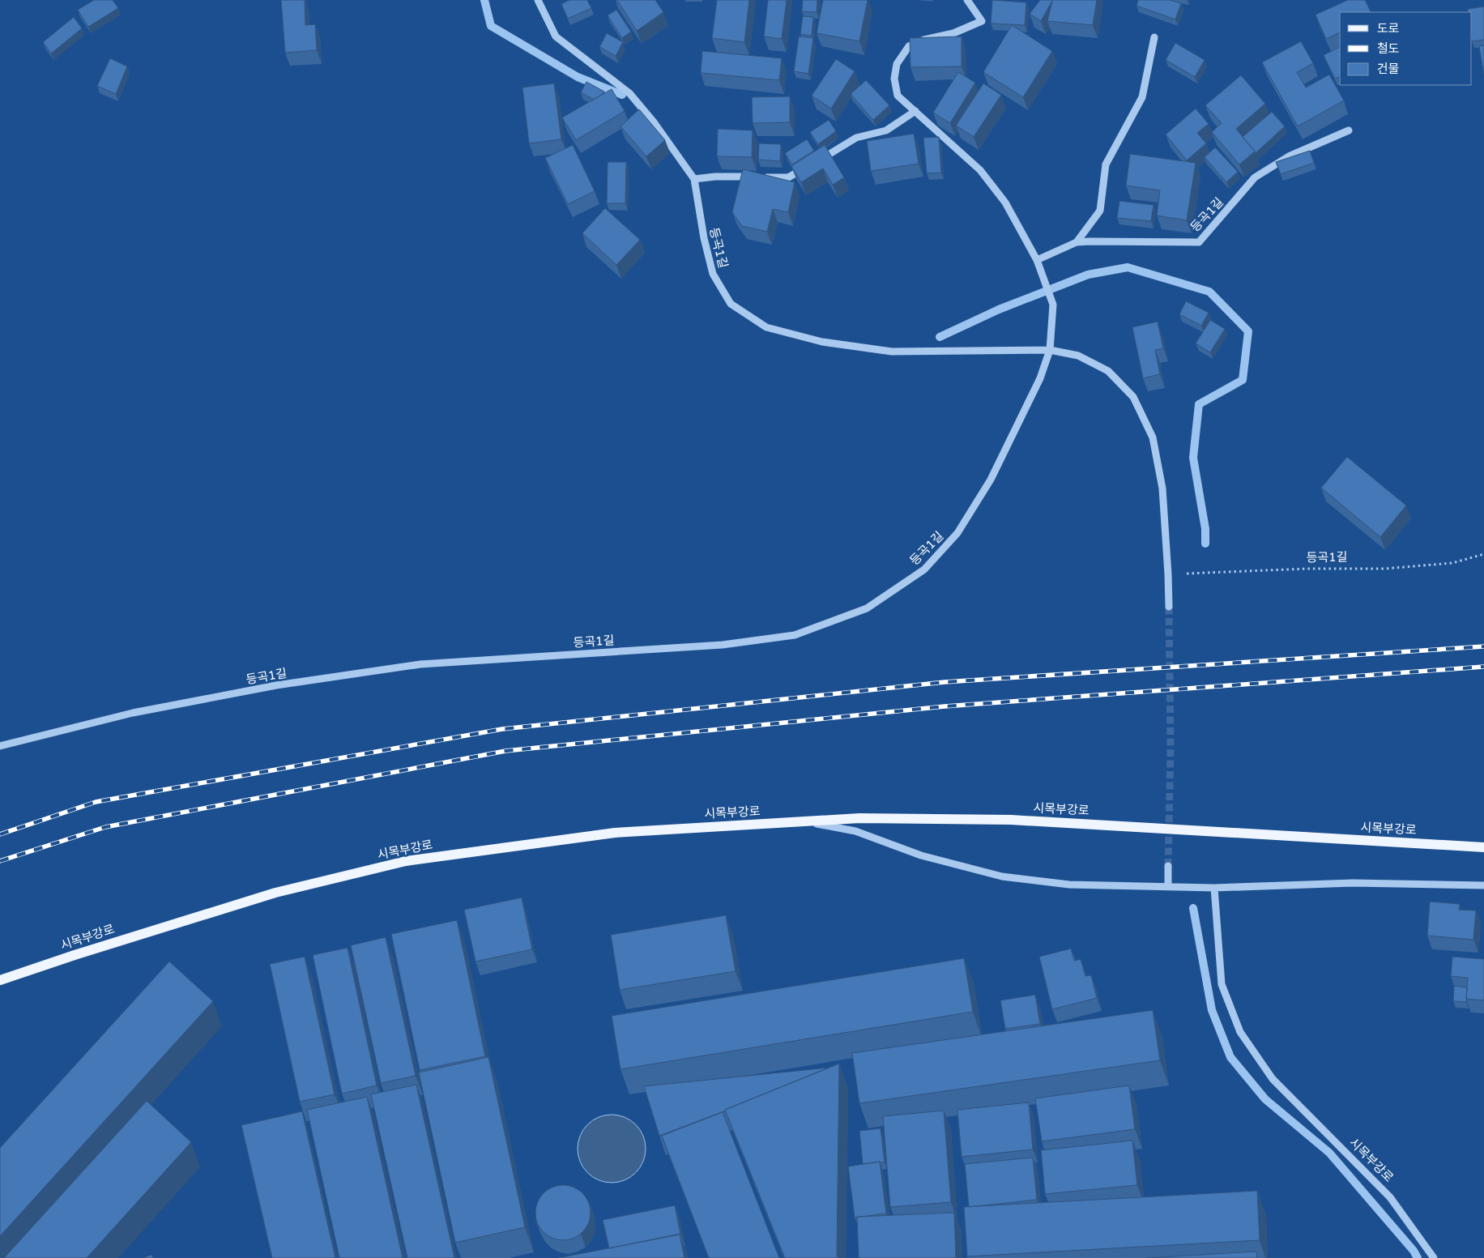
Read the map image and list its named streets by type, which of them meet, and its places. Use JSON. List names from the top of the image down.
{
  "streets": {
    "main road": ["시목부강로"],
    "street": ["등곡1길"]
  },
  "legend": ["도로", "철도", "건물"]
}
